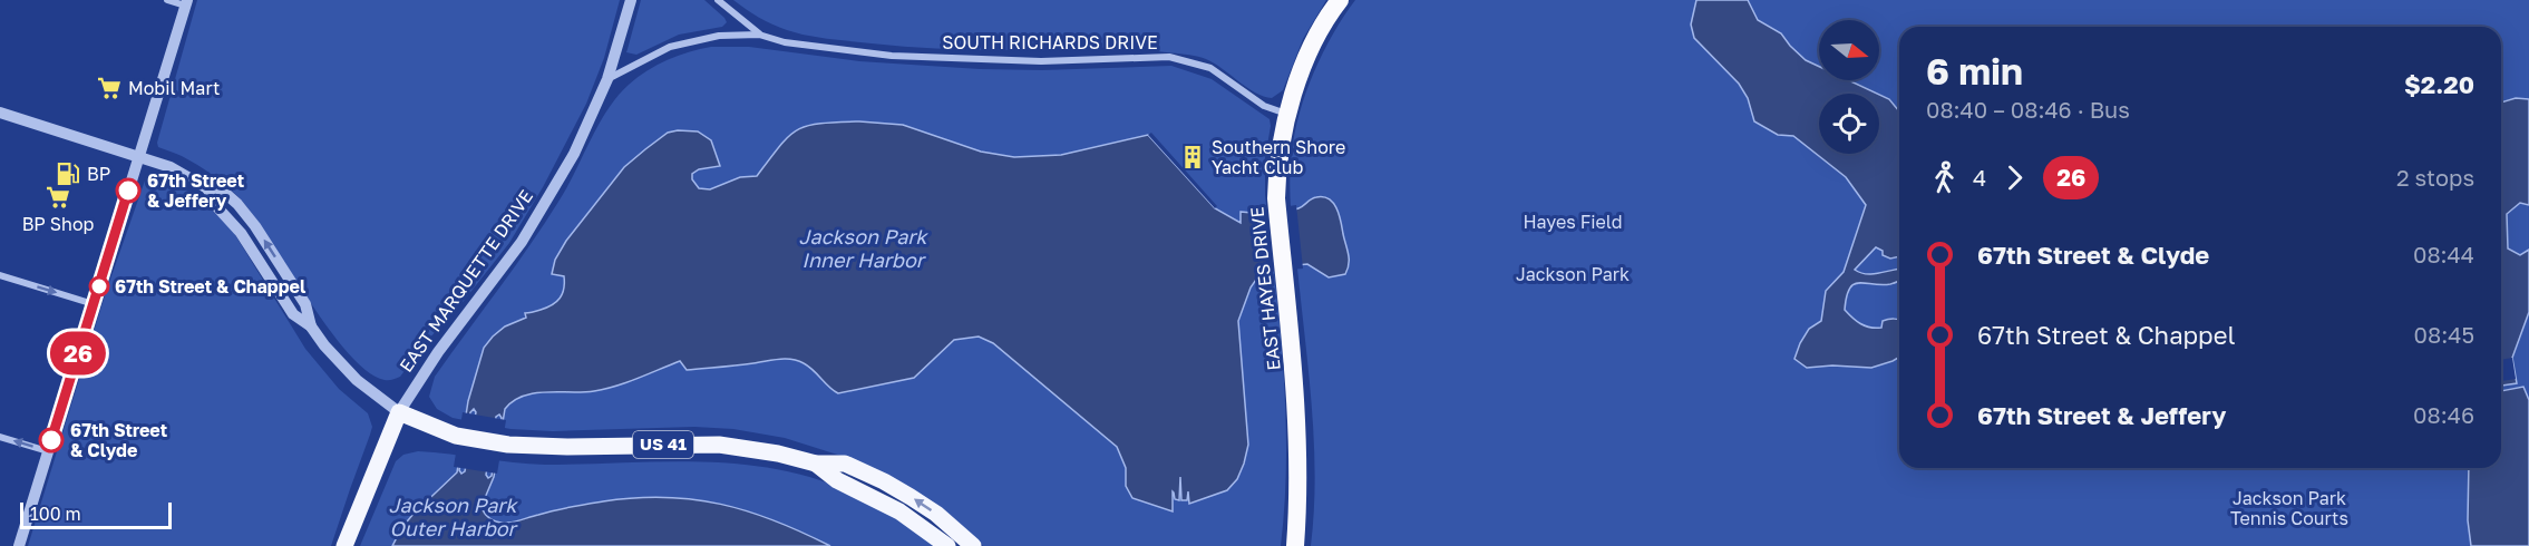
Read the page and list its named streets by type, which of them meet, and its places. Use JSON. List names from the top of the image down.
{
  "streets": {
    "highway": ["EAST HAYES DRIVE"],
    "main road": ["EAST MARQUETTE DRIVE", "US 41"],
    "street": ["SOUTH RICHARDS DRIVE"]
  },
  "crossings": [
    ["SOUTH RICHARDS DRIVE", "EAST MARQUETTE DRIVE"],
    ["SOUTH RICHARDS DRIVE", "EAST HAYES DRIVE"],
    ["EAST MARQUETTE DRIVE", "US 41"]
  ],
  "water": ["Jackson Park Inner Harbor", "Jackson Park Outer Harbor"],
  "parks": ["Hayes Field", "Jackson Park", "Jackson Park Tennis Courts"],
  "places": {
    "supermarket": ["Mobil Mart", "BP Shop"],
    "building": ["Southern Shore Yacht Club"],
    "fuel station": ["BP"],
    "other": ["67th Street & Jeffery", "67th Street & Chappel", "67th Street & Clyde"]
  },
  "lines": ["bus line 26"],
  "scale_bar": "100 m",
  "north": "right",
  "page": {
    "on_map": "26",
    "heading": ["6 min", "08:40 – 08:46 · Bus", "$2.20"],
    "legs": ["4", "26", "2 stops"],
    "list": [
      {
        "name": "67th Street & Clyde",
        "value": "08:44"
      },
      {
        "name": "67th Street & Chappel",
        "value": "08:45"
      },
      {
        "name": "67th Street & Jeffery",
        "value": "08:46"
      }
    ],
    "scale": "100 m"
  }
}
